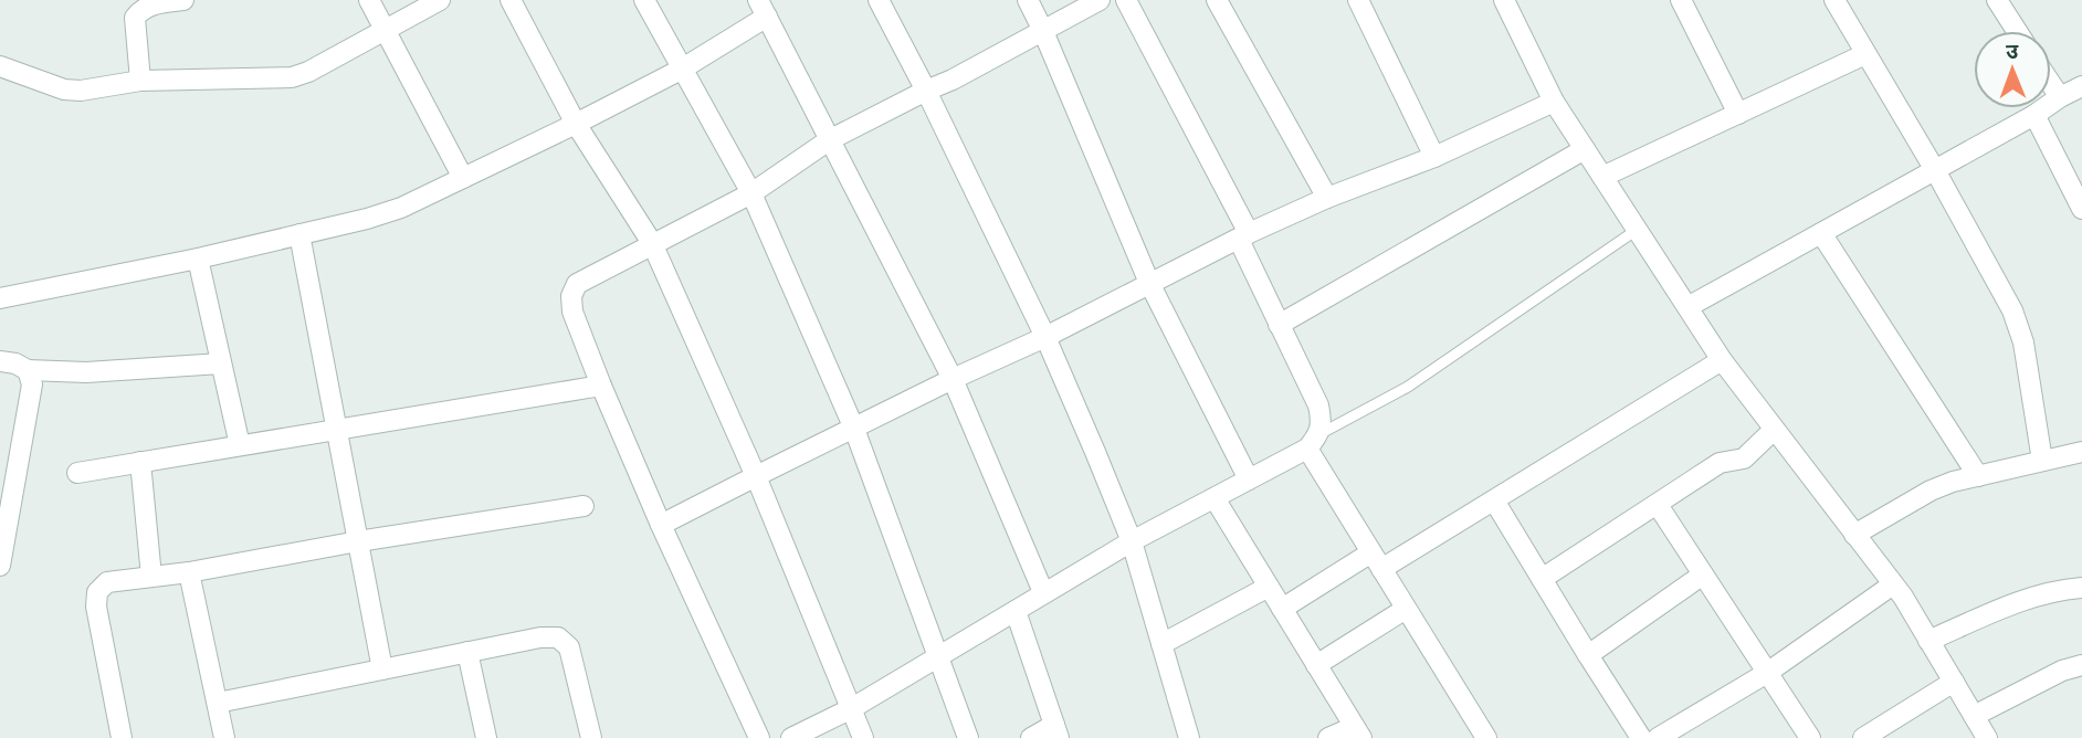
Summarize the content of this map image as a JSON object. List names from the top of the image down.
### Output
{
  "north": "top"
}
